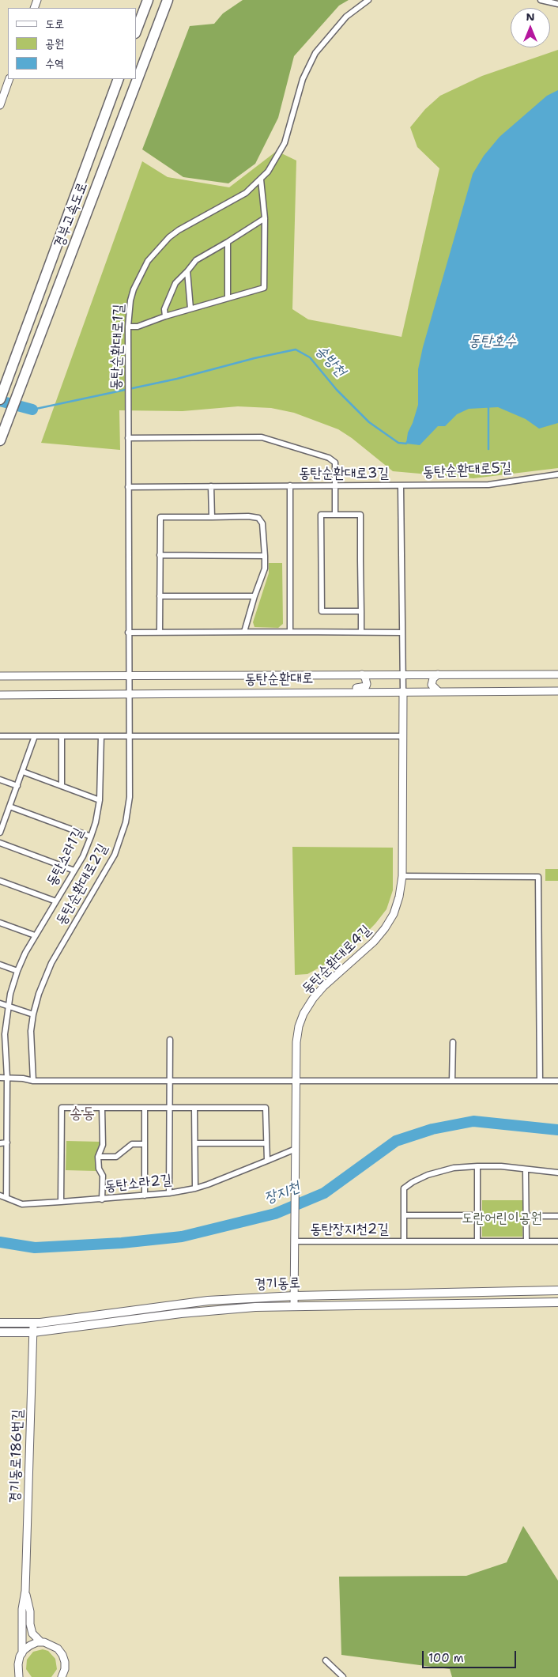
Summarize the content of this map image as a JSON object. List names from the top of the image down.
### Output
{
  "streets": {
    "highway": ["경부고속도로"],
    "main road": [
      "동탄순환대로",
      "동탄순환대로4길",
      "경기동로",
      "경기동로186번길"
    ],
    "street": [
      "동탄순환대로1길",
      "동탄순환대로5길",
      "동탄순환대로3길",
      "동탄소라1길",
      "동탄순환대로2길",
      "동탄소라2길",
      "동탄장지천2길"
    ]
  },
  "crossings": [
    ["동탄순환대로1길", "동탄순환대로3길"],
    ["동탄순환대로1길", "동탄순환대로"],
    ["동탄순환대로1길", "동탄순환대로2길"],
    ["동탄순환대로5길", "동탄순환대로3길"],
    ["동탄순환대로3길", "동탄순환대로"],
    ["동탄순환대로3길", "동탄순환대로4길"],
    ["동탄순환대로", "동탄순환대로2길"],
    ["동탄순환대로", "동탄순환대로4길"],
    ["동탄소라1길", "동탄소라2길"],
    ["동탄순환대로4길", "동탄소라2길"],
    ["동탄순환대로4길", "동탄장지천2길"],
    ["동탄순환대로4길", "경기동로"],
    ["경기동로", "경기동로186번길"]
  ],
  "districts": ["송동"],
  "water": ["동탄호수", "송방천", "장지천"],
  "parks": ["도란어린이공원"],
  "legend": ["도로", "공원", "수역"],
  "scale_bar": "100 m",
  "north": "top"
}
